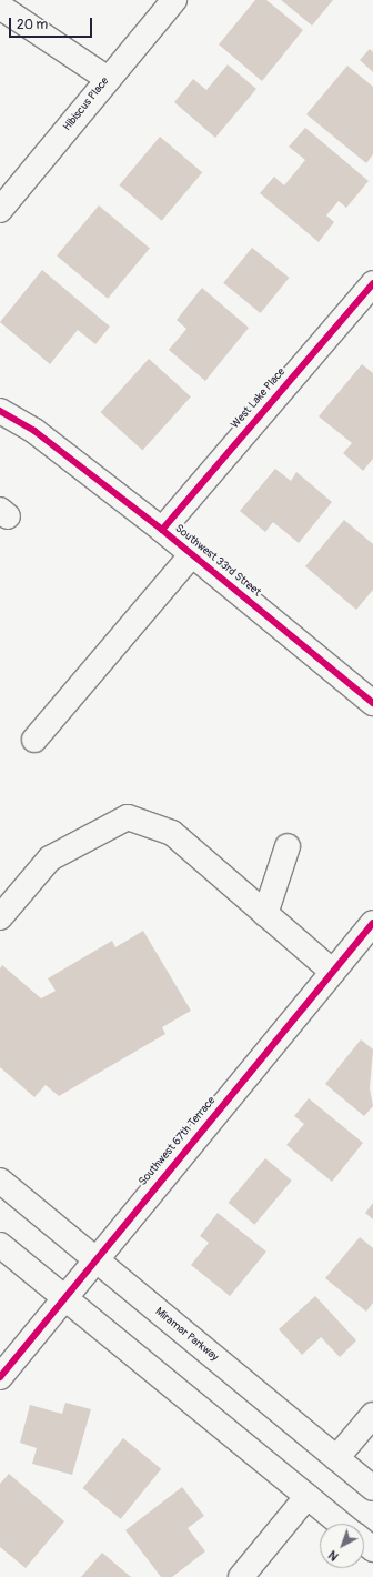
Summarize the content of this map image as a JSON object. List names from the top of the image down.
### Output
{
  "streets": {
    "street": [
      "Hibiscus Place",
      "West Lake Place",
      "Southwest 33rd Street",
      "Southwest 67th Terrace",
      "Miramar Parkway"
    ]
  },
  "crossings": [
    ["West Lake Place", "Southwest 33rd Street"],
    ["Southwest 67th Terrace", "Miramar Parkway"]
  ],
  "scale_bar": "20 m",
  "north": "bottom left"
}
